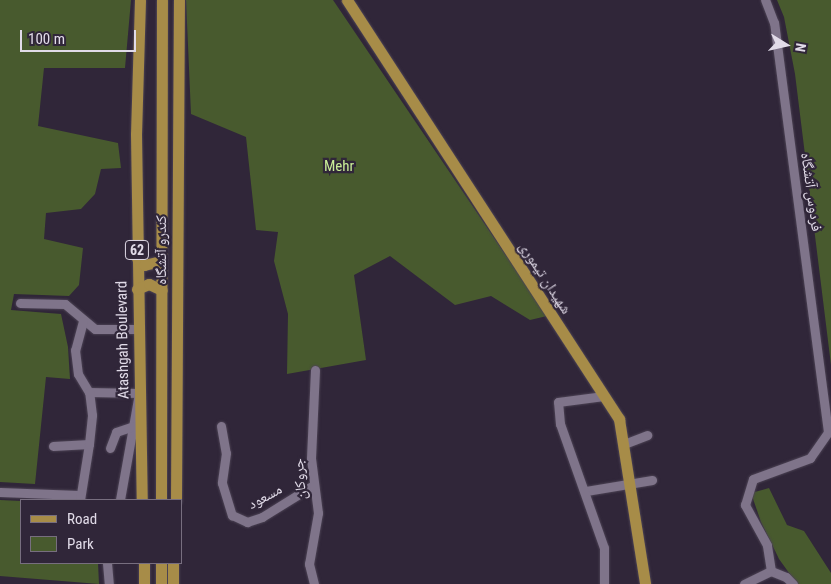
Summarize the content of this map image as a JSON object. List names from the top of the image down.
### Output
{
  "streets": {
    "main road": [
      "62",
      "کندرو آتشگاه",
      "شهیدان تیموری",
      "Atashgah Boulevard"
    ],
    "street": ["فردوس آتشگاه", "جروکان", "مسعود"]
  },
  "crossings": [
    ["جروکان", "مسعود"]
  ],
  "parks": ["Mehr"],
  "legend": ["Road", "Park"],
  "scale_bar": "100 m",
  "north": "right"
}
